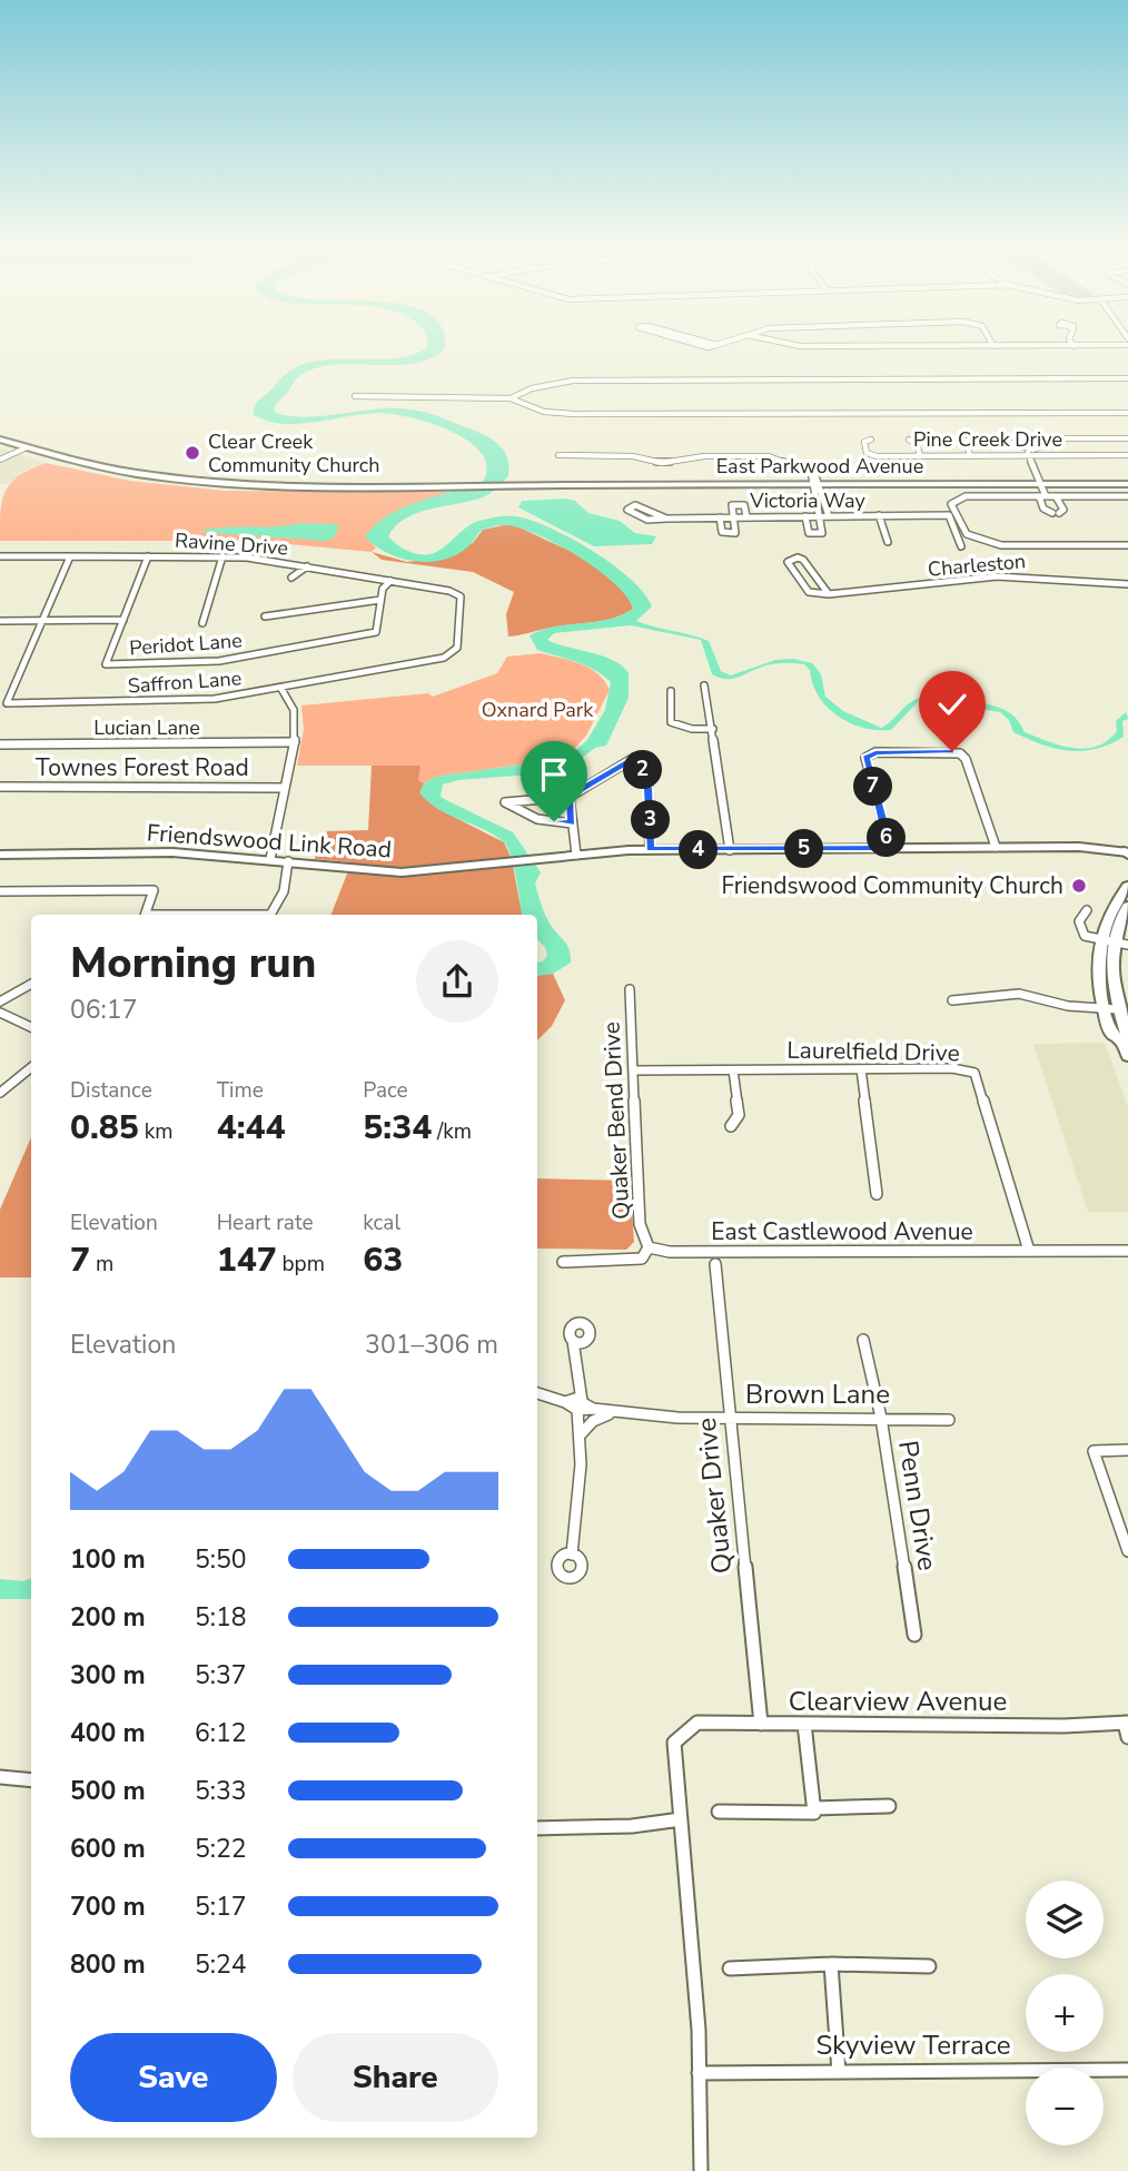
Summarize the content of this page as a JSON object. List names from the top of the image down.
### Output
{
  "streets": {
    "main road": ["East Parkwood Avenue", "Friendswood Link Road"],
    "street": [
      "Pine Creek Drive",
      "Victoria Way",
      "Ravine Drive",
      "Charleston",
      "Peridot Lane",
      "Saffron Lane",
      "Lucian Lane",
      "Townes Forest Road",
      "Laurelfield Drive",
      "Quaker Bend Drive",
      "East Castlewood Avenue",
      "Brown Lane",
      "Quaker Drive",
      "Penn Drive",
      "Clearview Avenue",
      "Skyview Terrace"
    ]
  },
  "crossings": [
    ["Ravine Drive", "Saffron Lane"],
    ["Laurelfield Drive", "Quaker Bend Drive"],
    ["Laurelfield Drive", "East Castlewood Avenue"],
    ["Quaker Bend Drive", "East Castlewood Avenue"],
    ["Brown Lane", "Quaker Drive"],
    ["Brown Lane", "Penn Drive"],
    ["Quaker Drive", "Clearview Avenue"]
  ],
  "parks": ["Oxnard Park"],
  "places": ["Clear Creek Community Church", "Friendswood Community Church"],
  "page": {
    "pins": [
      "2",
      "7",
      "3",
      "6",
      "5",
      "4"
    ],
    "heading": ["Morning run", "06:17"],
    "stats": [
      ["Distance", "0.85 km"],
      ["Time", "4:44"],
      ["Pace", "5:34 /km"],
      ["Elevation", "7 m"],
      ["Heart rate", "147 bpm"],
      ["kcal", "63"]
    ],
    "chart": ["Elevation", "301–306 m"],
    "list": [
      {
        "name": "100 m",
        "note": "5:50"
      },
      {
        "name": "200 m",
        "note": "5:18"
      },
      {
        "name": "300 m",
        "note": "5:37"
      },
      {
        "name": "400 m",
        "note": "6:12"
      },
      {
        "name": "500 m",
        "note": "5:33"
      },
      {
        "name": "600 m",
        "note": "5:22"
      },
      {
        "name": "700 m",
        "note": "5:17"
      },
      {
        "name": "800 m",
        "note": "5:24"
      }
    ],
    "map_buttons": ["+", "−"],
    "buttons": ["Save", "Share"]
  }
}
